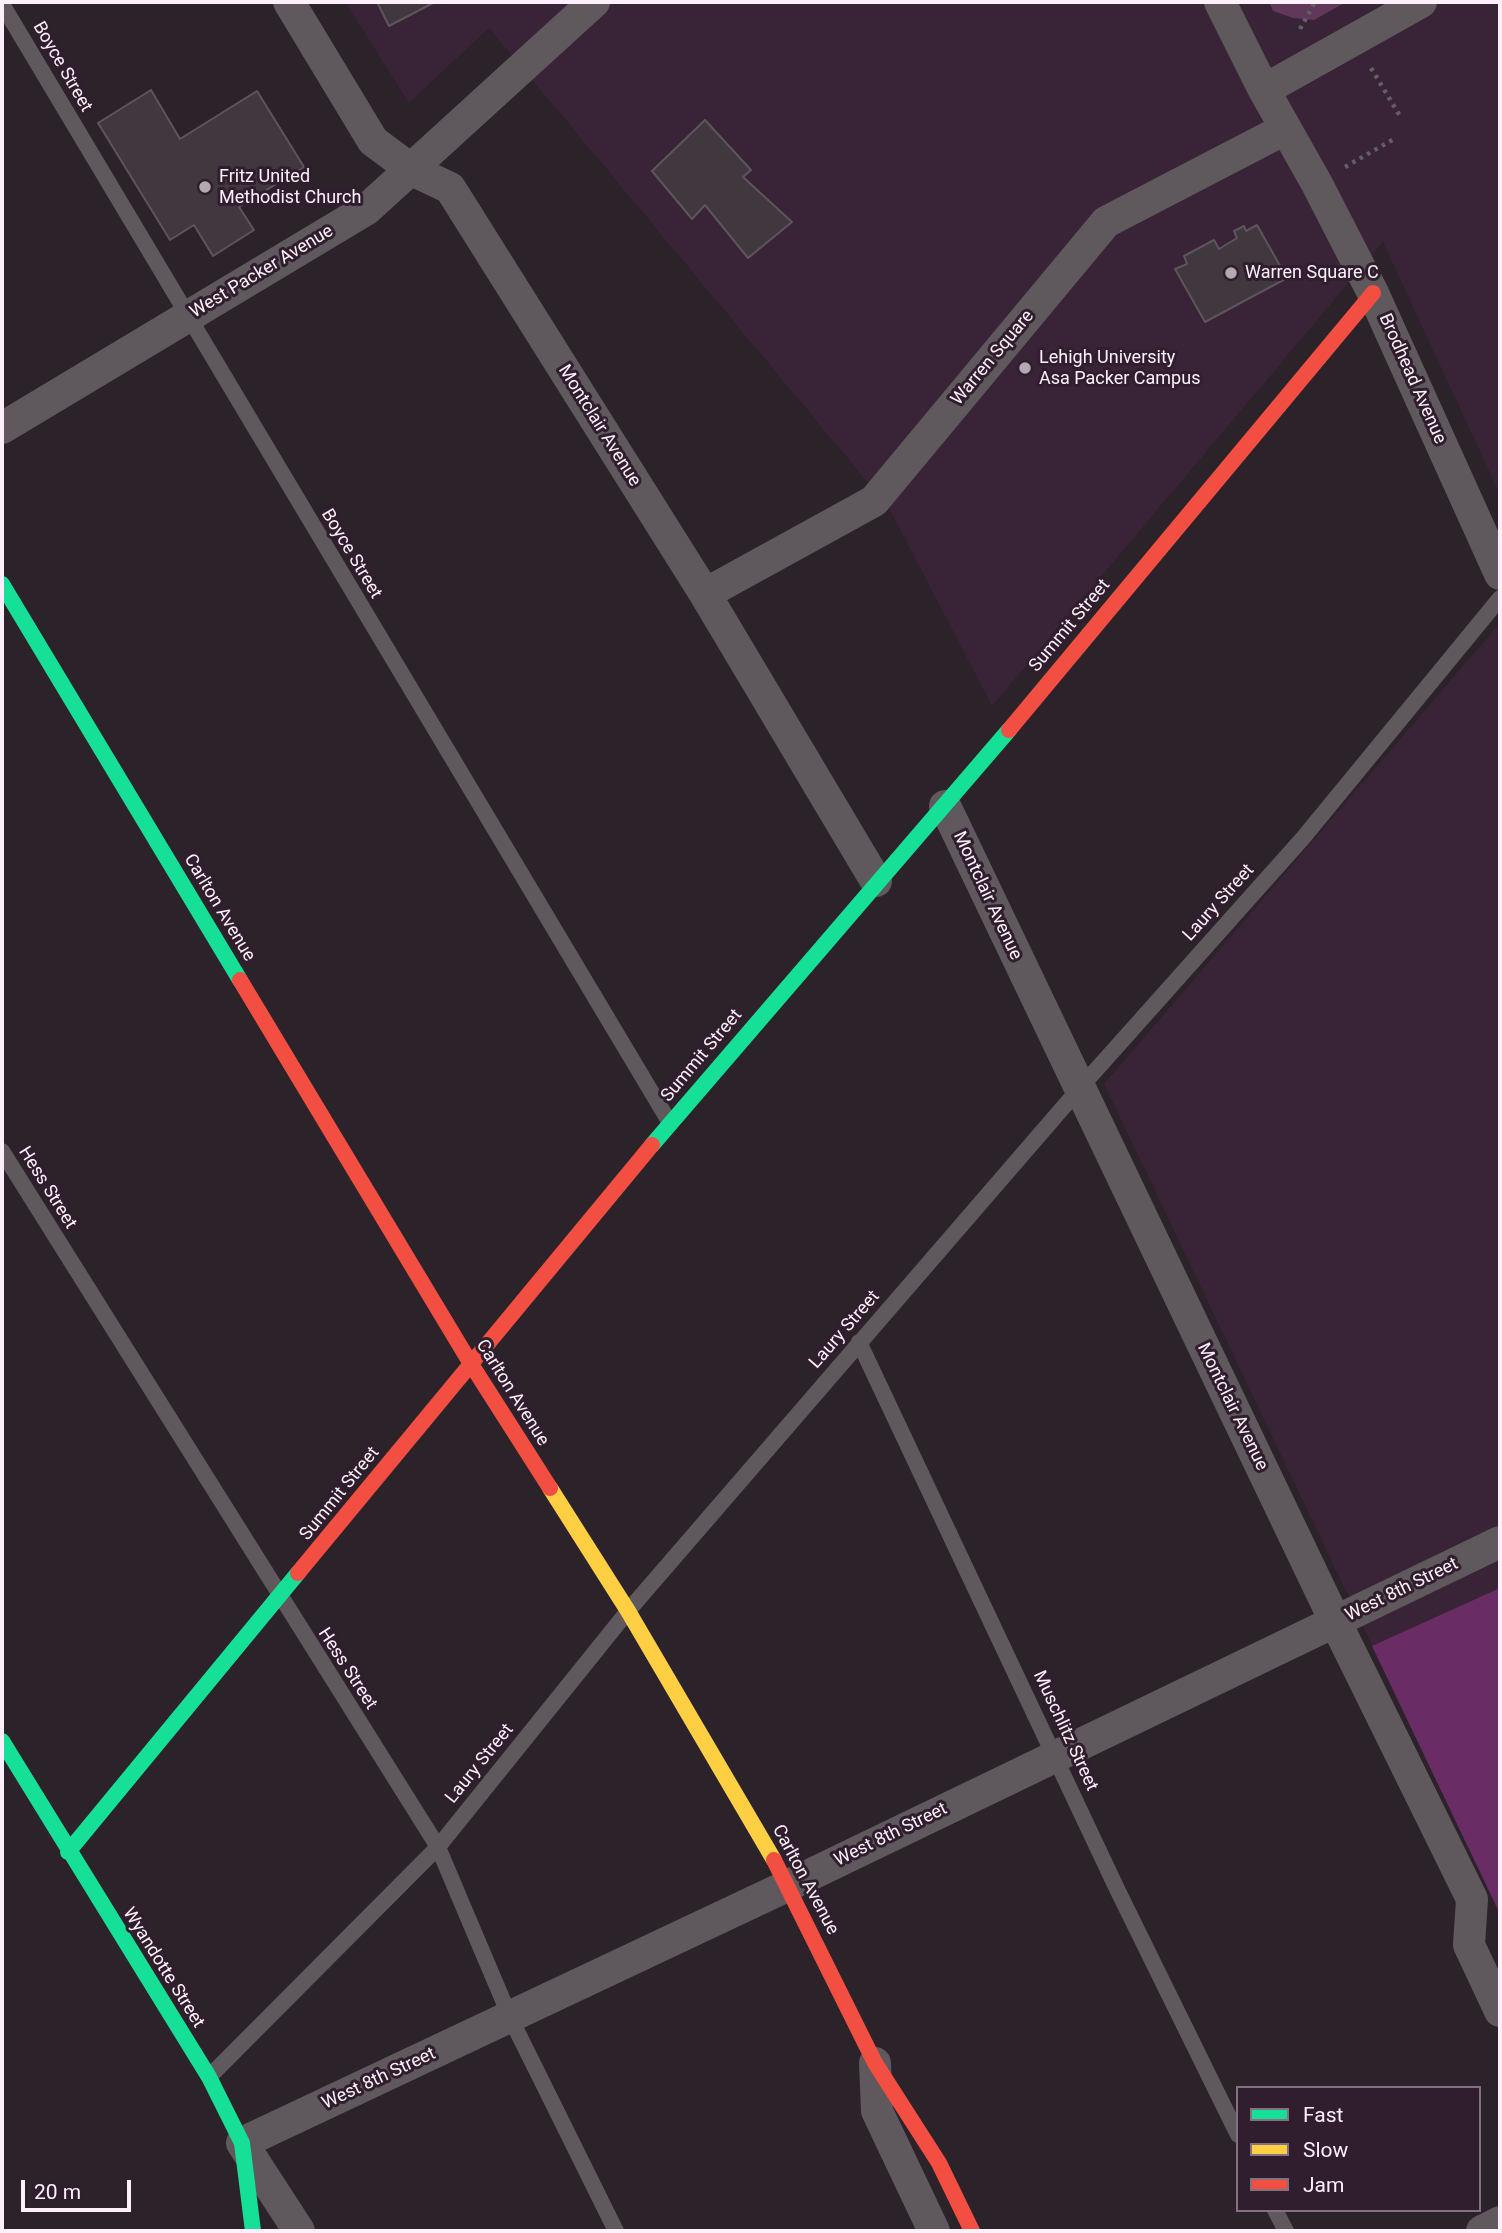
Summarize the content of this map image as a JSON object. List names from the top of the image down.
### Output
{
  "streets": {
    "street": [
      "West Packer Avenue",
      "Warren Square",
      "Brodhead Avenue",
      "Montclair Avenue",
      "Summit Street",
      "Carlton Avenue",
      "West 8th Street",
      "Wyandotte Street"
    ],
    "lane": [
      "Boyce Street",
      "Laury Street",
      "Hess Street",
      "Muschlitz Street"
    ]
  },
  "crossings": [
    ["Boyce Street", "West Packer Avenue"],
    ["Boyce Street", "Summit Street"],
    ["West Packer Avenue", "Montclair Avenue"],
    ["Warren Square", "Brodhead Avenue"],
    ["Warren Square", "Montclair Avenue"],
    ["Brodhead Avenue", "Summit Street"],
    ["Montclair Avenue", "Summit Street"],
    ["Montclair Avenue", "Laury Street"],
    ["Montclair Avenue", "West 8th Street"],
    ["Summit Street", "Carlton Avenue"],
    ["Summit Street", "Hess Street"],
    ["Summit Street", "Wyandotte Street"],
    ["Laury Street", "Carlton Avenue"],
    ["Laury Street", "Hess Street"],
    ["Laury Street", "Muschlitz Street"],
    ["Laury Street", "Wyandotte Street"],
    ["Carlton Avenue", "West 8th Street"],
    ["Hess Street", "West 8th Street"],
    ["West 8th Street", "Muschlitz Street"],
    ["West 8th Street", "Wyandotte Street"]
  ],
  "places": ["Fritz United Methodist Church", "Warren Square C", "Lehigh University Asa Packer Campus"],
  "legend": ["Fast", "Slow", "Jam"],
  "scale_bar": "20 m"
}
